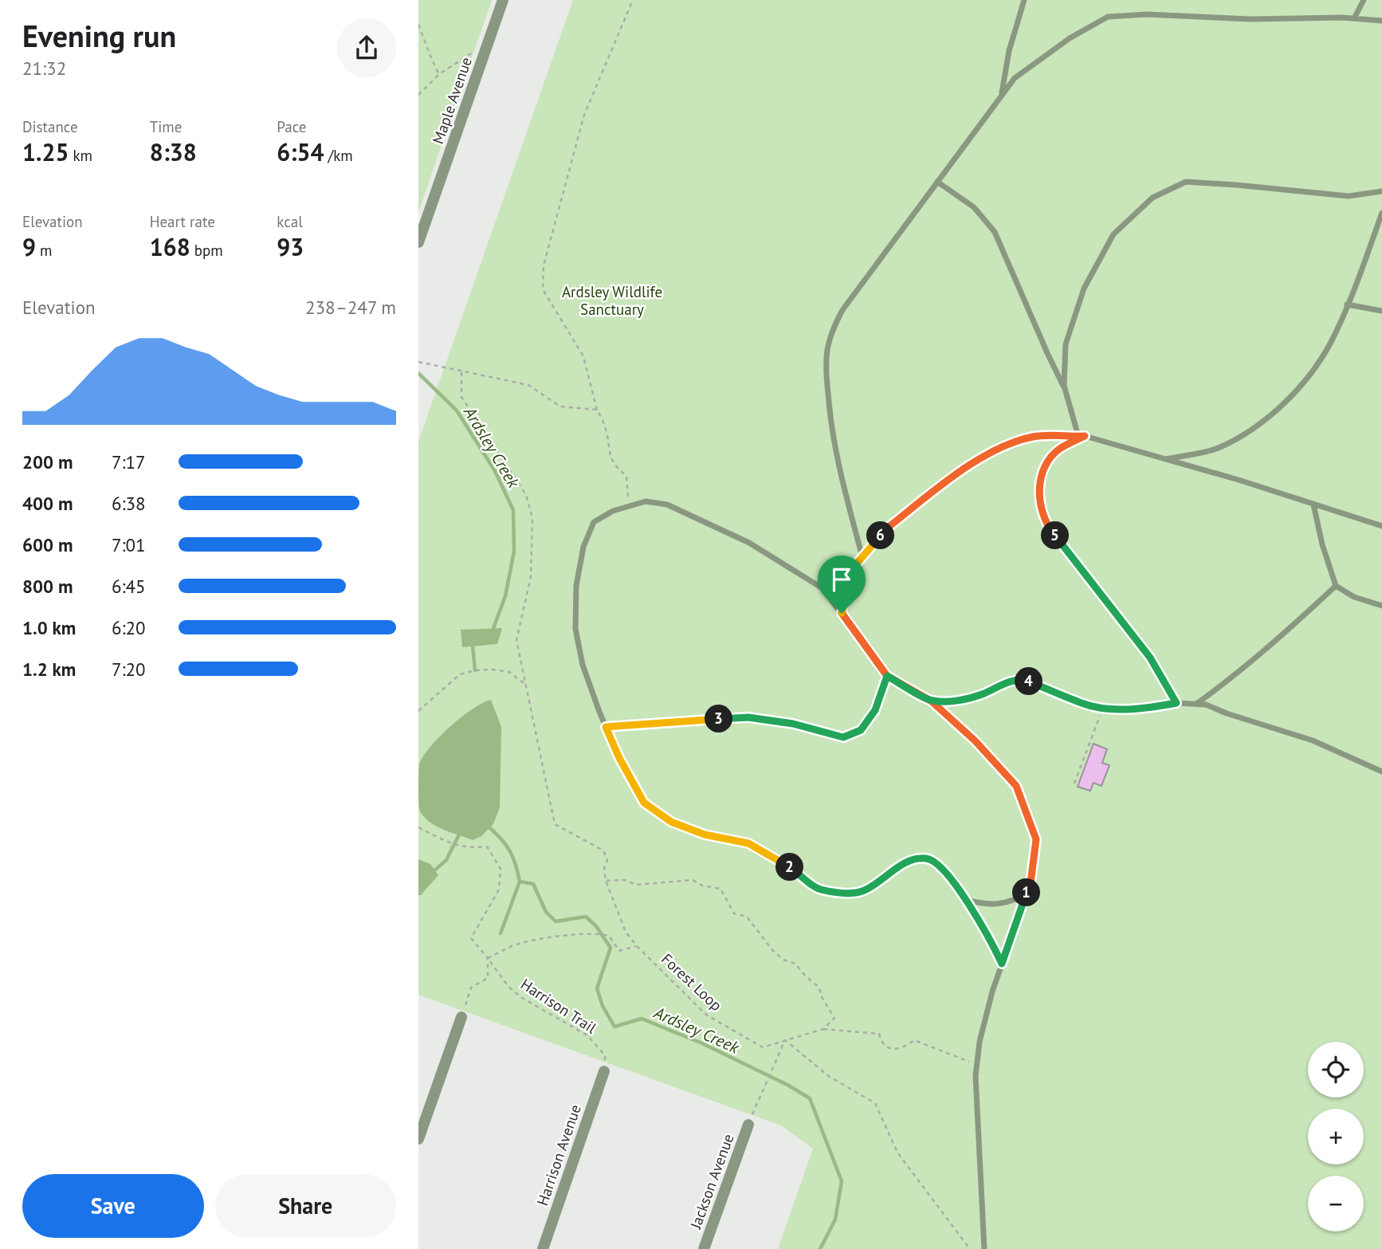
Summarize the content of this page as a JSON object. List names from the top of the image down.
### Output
{
  "streets": {
    "street": ["Maple Avenue", "Harrison Avenue", "Jackson Avenue"],
    "path": ["Forest Loop", "Harrison Trail"]
  },
  "crossings": [
    ["Harrison Trail", "Harrison Avenue"]
  ],
  "water": ["Ardsley Creek"],
  "parks": ["Ardsley Wildlife Sanctuary"],
  "page": {
    "heading": ["Evening run", "21:32"],
    "stats": [
      ["Distance", "1.25 km"],
      ["Time", "8:38"],
      ["Pace", "6:54 /km"],
      ["Elevation", "9 m"],
      ["Heart rate", "168 bpm"],
      ["kcal", "93"]
    ],
    "chart": ["Elevation", "238–247 m"],
    "list": [
      {
        "name": "200 m",
        "note": "7:17"
      },
      {
        "name": "400 m",
        "note": "6:38"
      },
      {
        "name": "600 m",
        "note": "7:01"
      },
      {
        "name": "800 m",
        "note": "6:45"
      },
      {
        "name": "1.0 km",
        "note": "6:20"
      },
      {
        "name": "1.2 km",
        "note": "7:20"
      }
    ],
    "pins": [
      "5",
      "6",
      "4",
      "3",
      "2",
      "1"
    ],
    "map_buttons": ["+", "−"],
    "buttons": ["Save", "Share"]
  }
}
